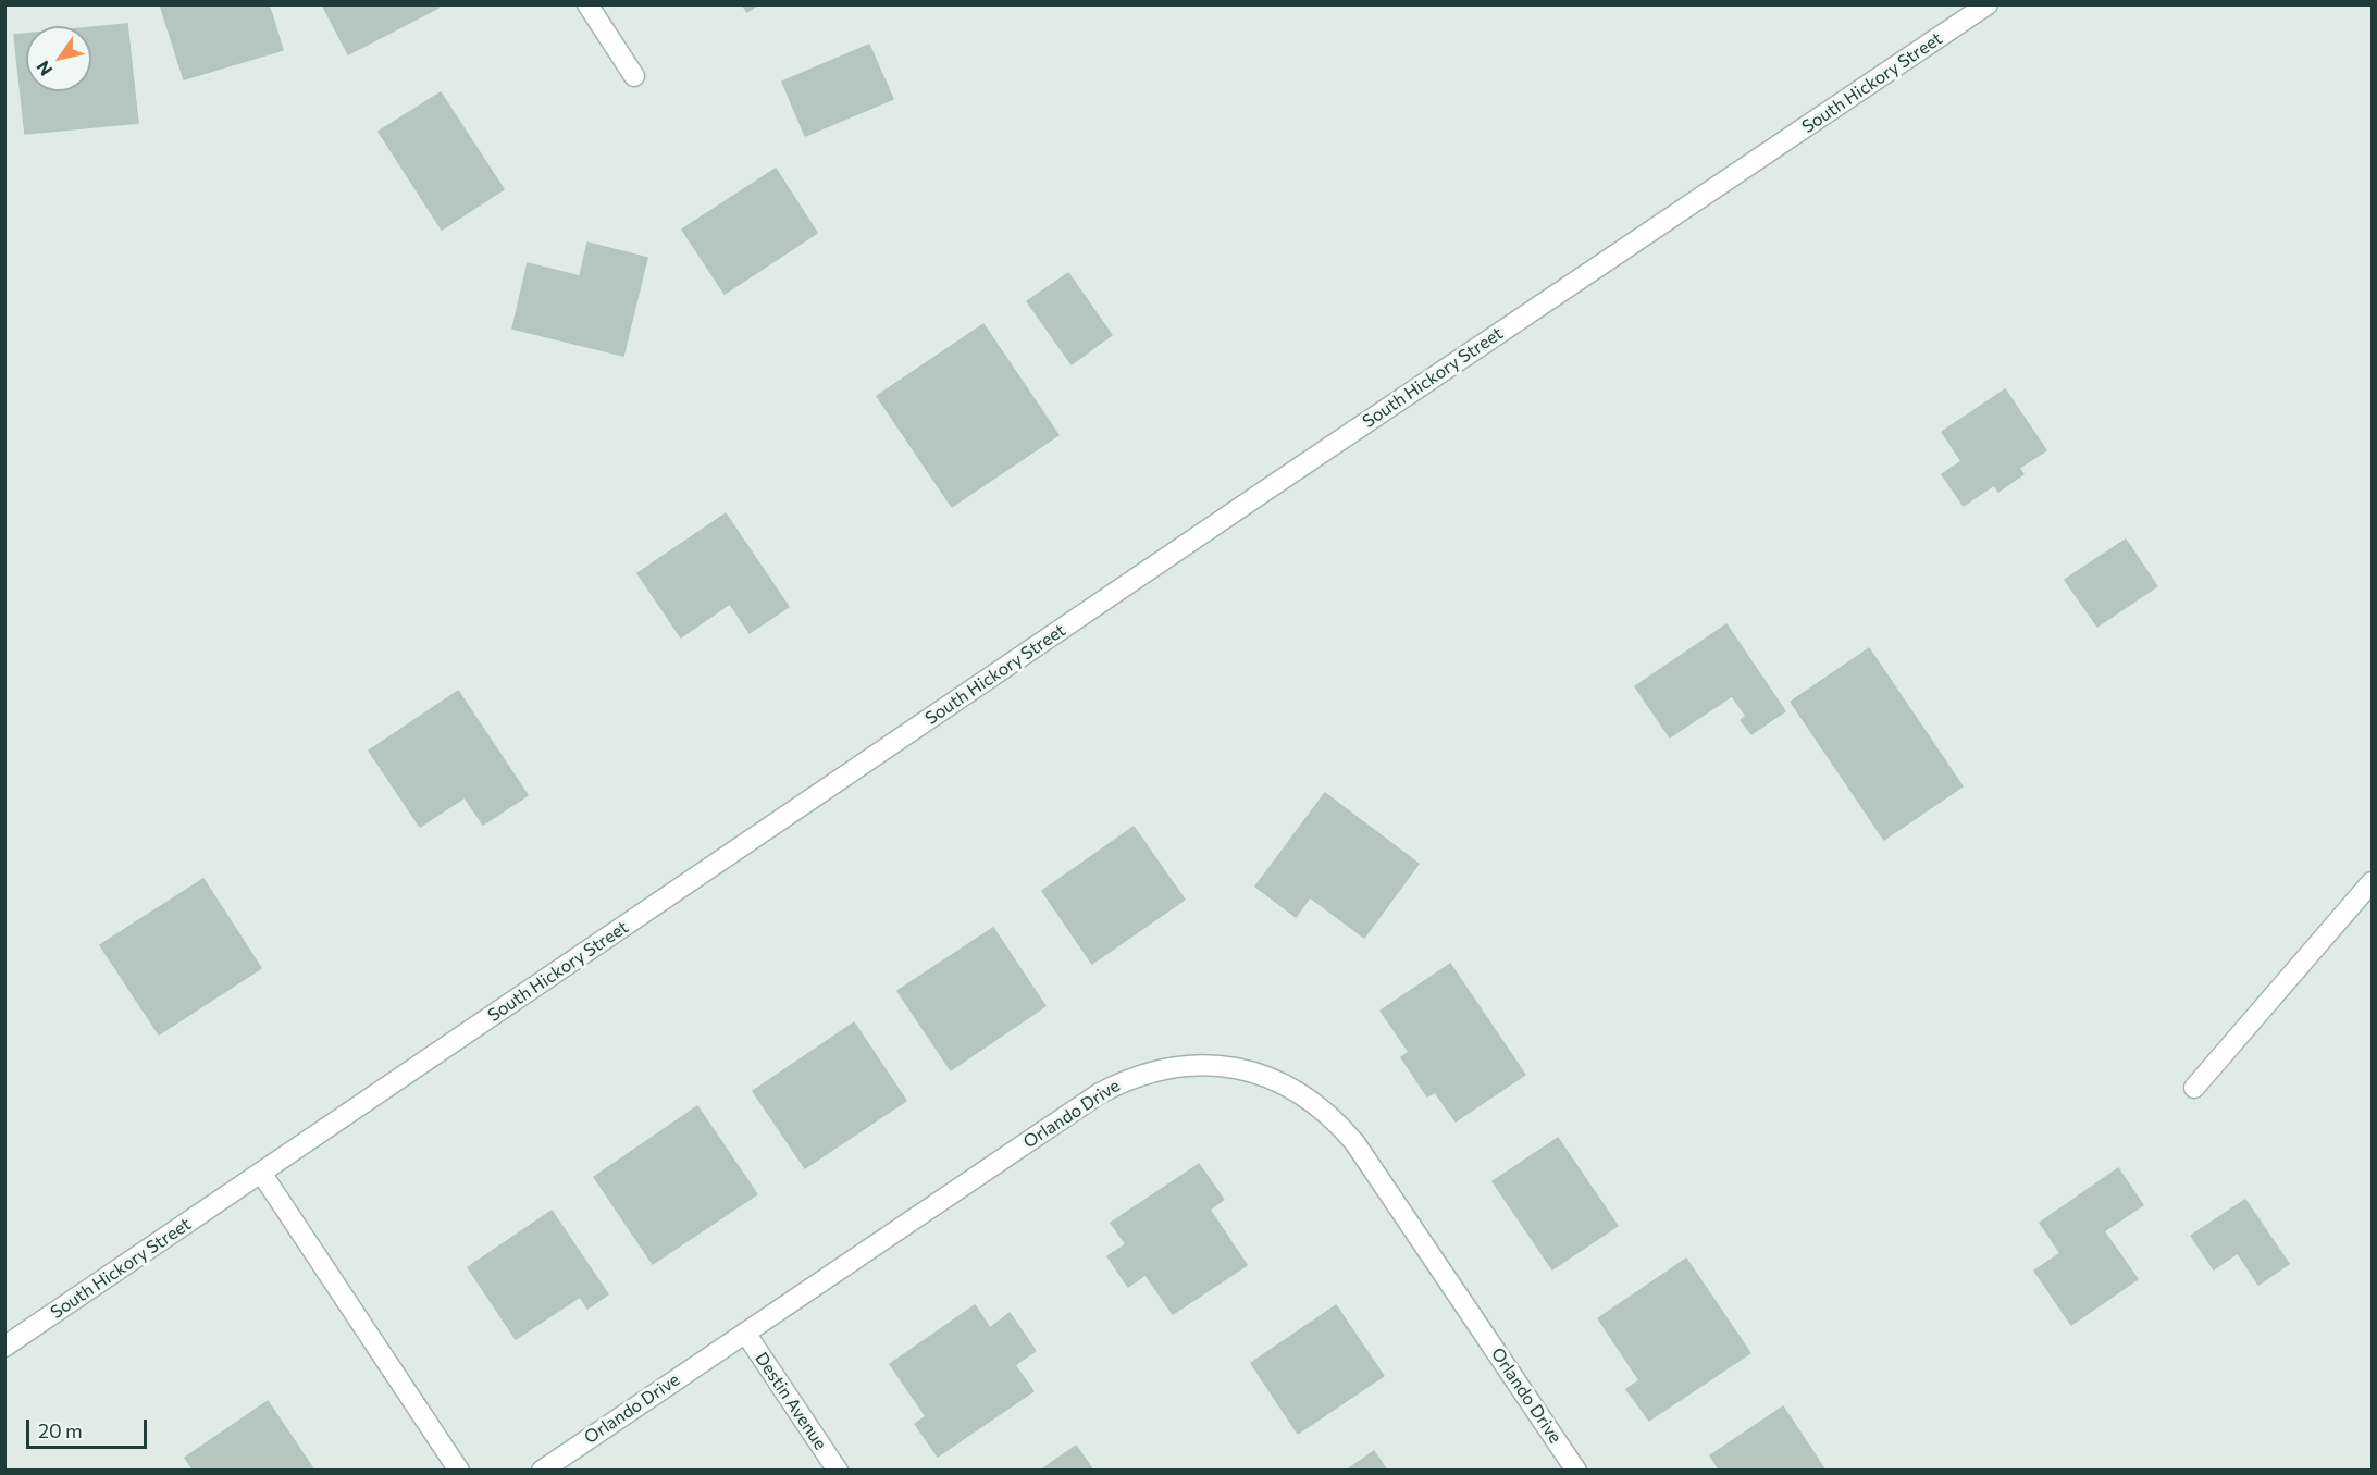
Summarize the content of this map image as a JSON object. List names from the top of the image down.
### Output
{
  "streets": {
    "street": ["South Hickory Street", "Orlando Drive", "Destin Avenue"]
  },
  "crossings": [
    ["Orlando Drive", "Destin Avenue"]
  ],
  "scale_bar": "20 m",
  "north": "bottom left"
}
